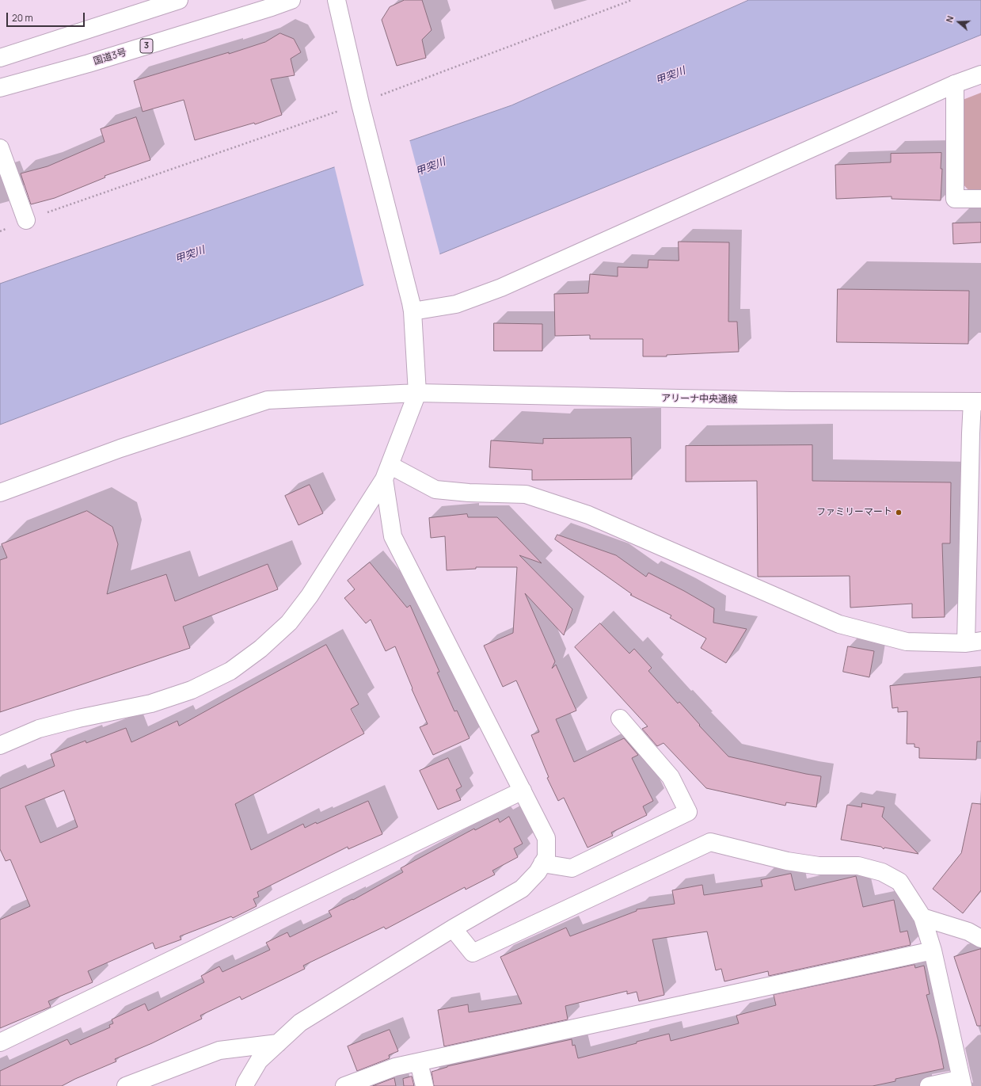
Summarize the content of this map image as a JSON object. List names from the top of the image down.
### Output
{
  "streets": {
    "main road": ["3", "国道3号", "アリーナ中央通線"]
  },
  "water": ["甲突川"],
  "places": ["ファミリーマート"],
  "scale_bar": "20 m",
  "north": "left"
}
